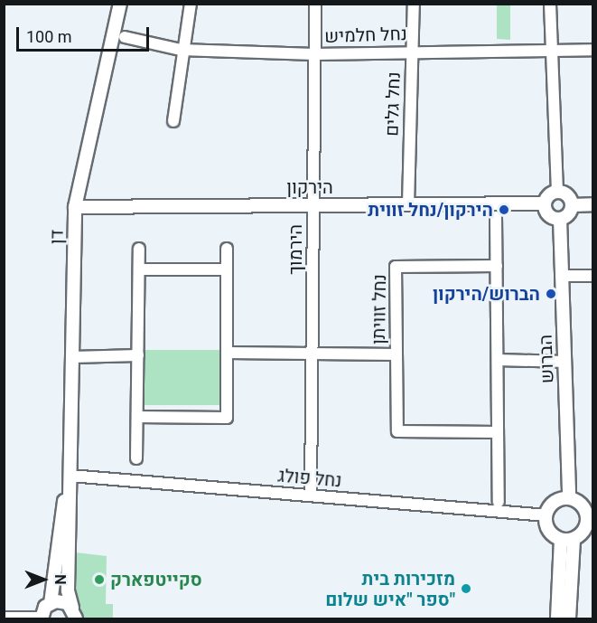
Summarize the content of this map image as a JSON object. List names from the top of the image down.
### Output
{
  "streets": {
    "street": [
      "נחל חלמיש",
      "נחל גלים",
      "הירקון",
      "דן",
      "הירמוך",
      "נחל זוויתן",
      "הברוש",
      "נחל פולג"
    ]
  },
  "crossings": [
    ["נחל חלמיש", "נחל גלים"],
    ["נחל חלמיש", "הירמוך"],
    ["נחל גלים", "הירקון"],
    ["הירקון", "דן"],
    ["הירקון", "הירמוך"],
    ["הירקון", "הברוש"],
    ["דן", "נחל פולג"],
    ["הירמוך", "נחל זוויתן"],
    ["הירמוך", "נחל פולג"],
    ["הברוש", "נחל פולג"]
  ],
  "places": [
    "הירקון/נחל זווית",
    "הברוש/הירקון",
    "סקייטפארק",
    "מזכירות בית ספר \"איש שלום\""
  ],
  "scale_bar": "100 m",
  "north": "right"
}
